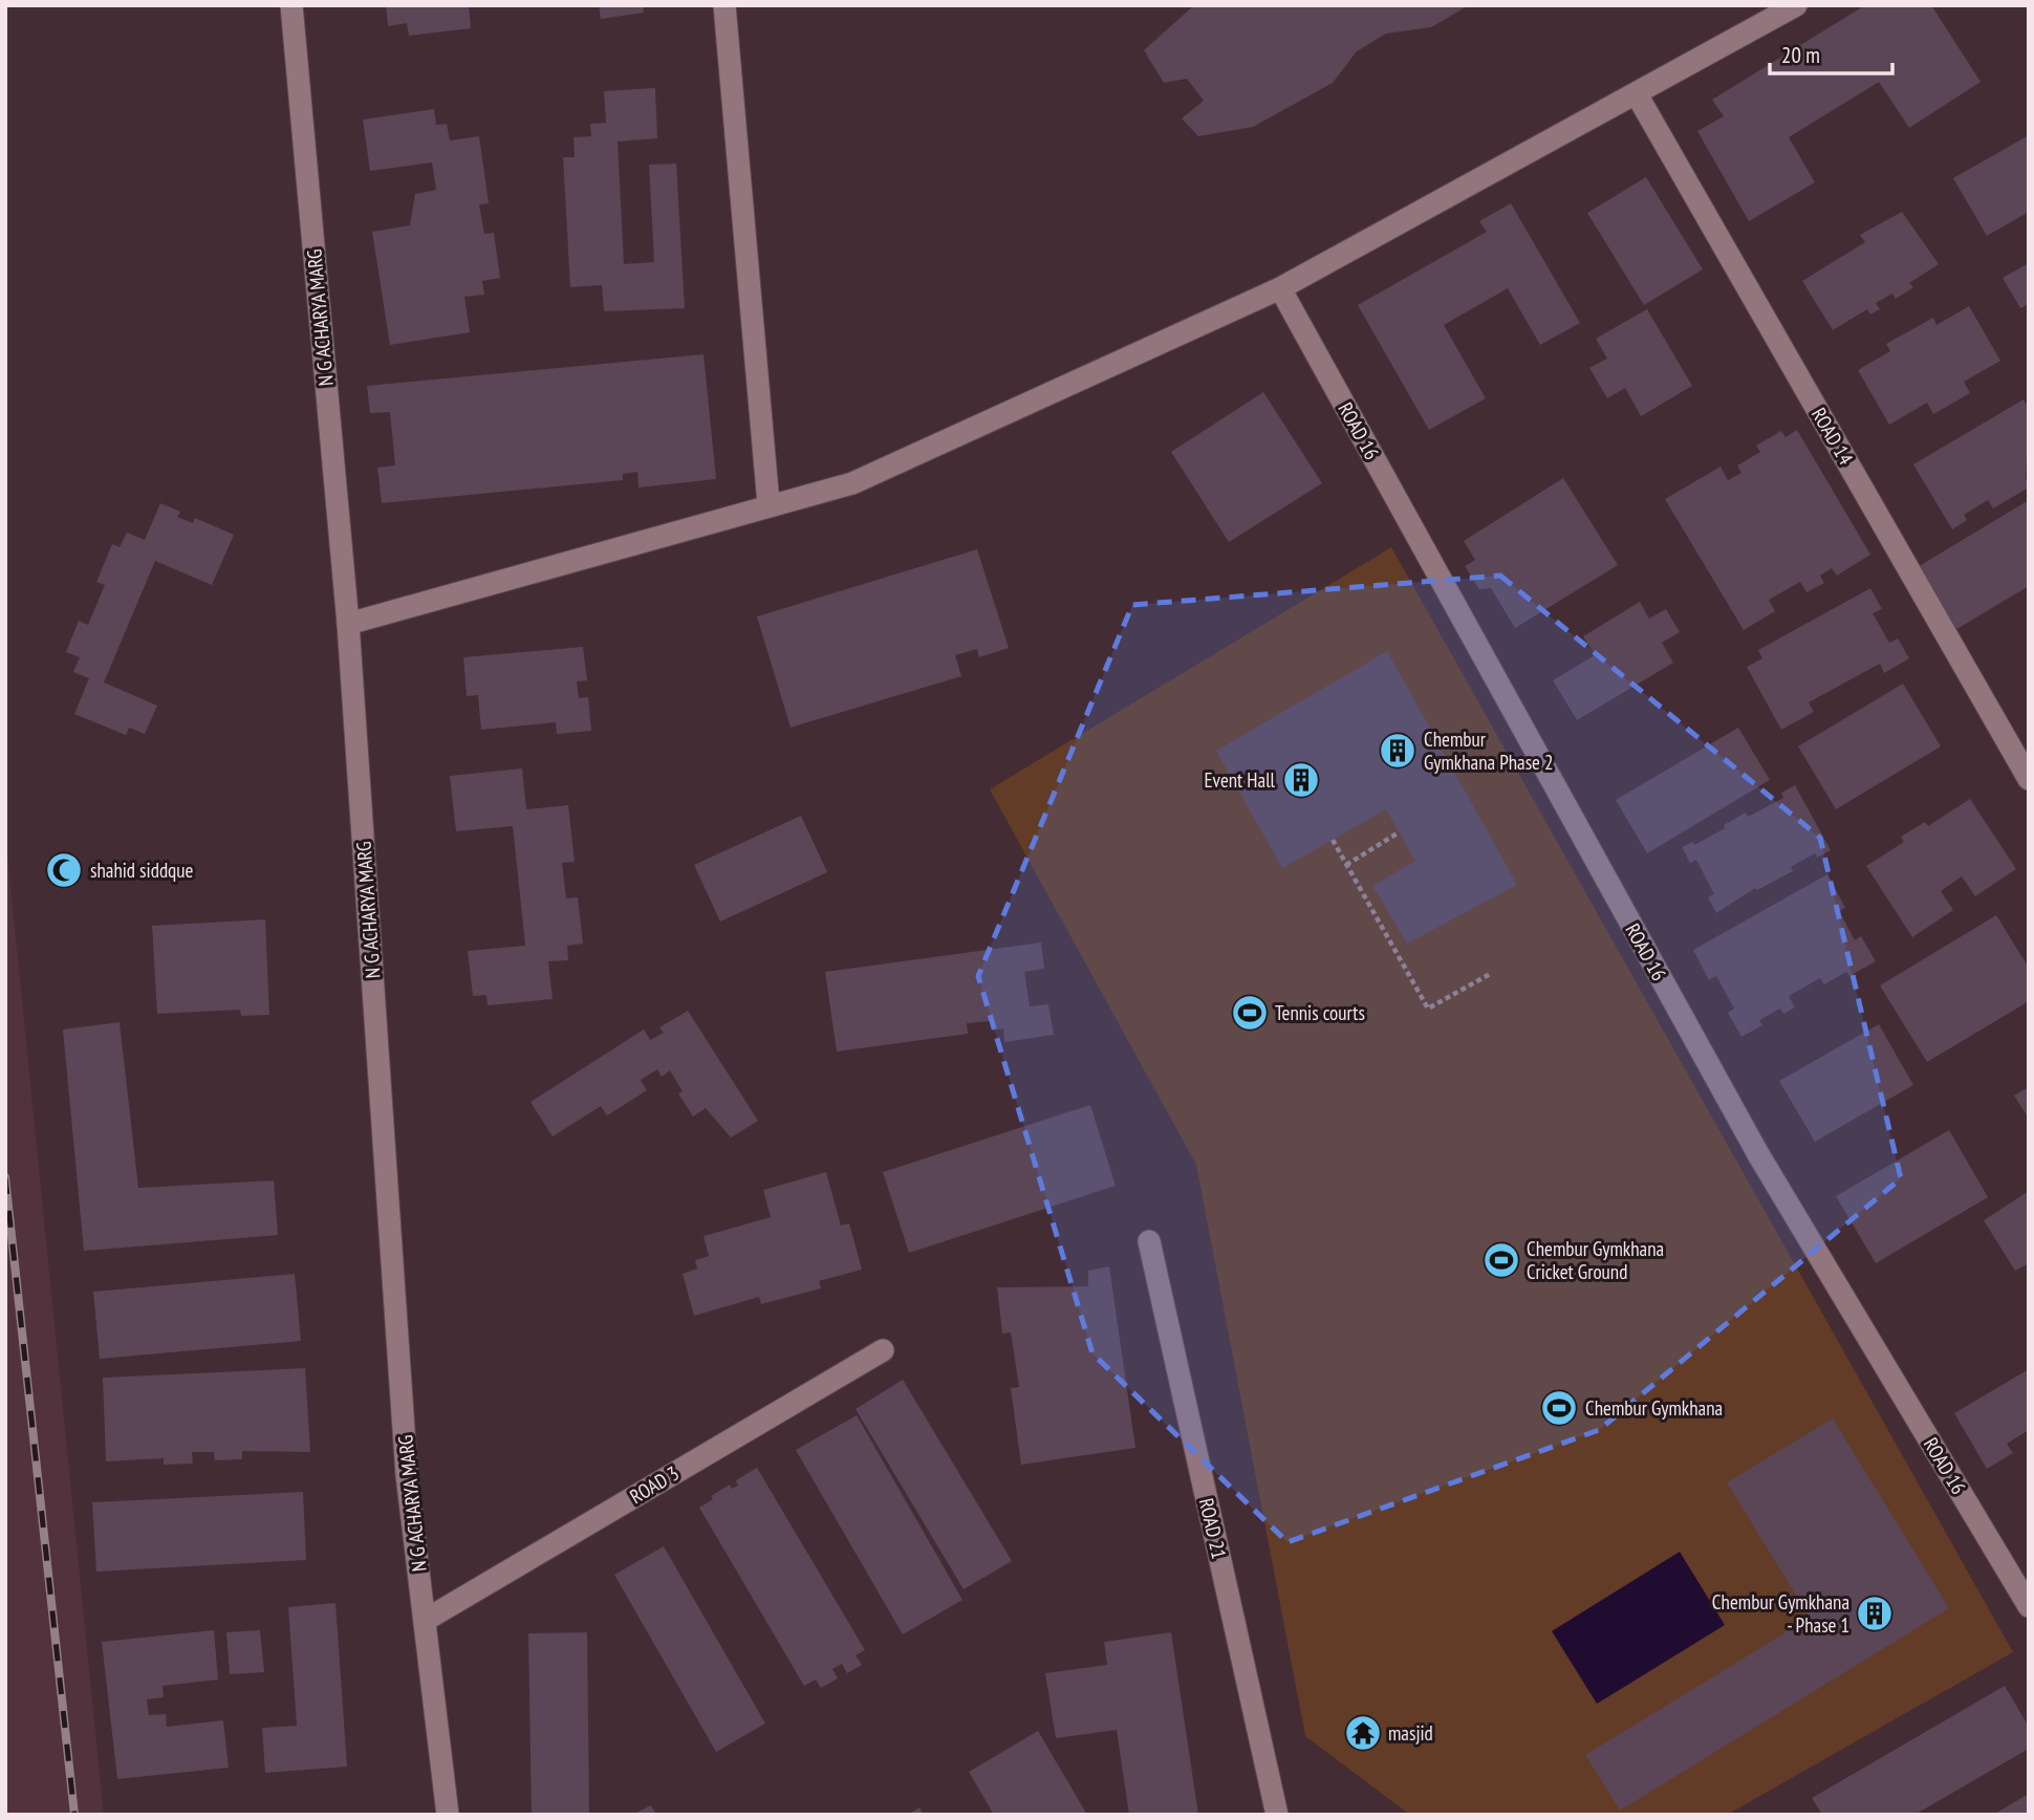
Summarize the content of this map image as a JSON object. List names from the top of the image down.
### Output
{
  "streets": {
    "street": [
      "N G ACHARYA MARG",
      "ROAD 16",
      "ROAD 14",
      "ROAD 3",
      "ROAD 21"
    ]
  },
  "crossings": [
    ["N G ACHARYA MARG", "ROAD 3"]
  ],
  "places": {
    "building": ["Chembur Gymkhana Phase 2", "Event Hall", "Chembur Gymkhana - Phase 1"],
    "mosque": ["shahid siddque"],
    "sports": ["Tennis courts", "Chembur Gymkhana Cricket Ground", "Chembur Gymkhana"],
    "temple": ["masjid"]
  },
  "scale_bar": "20 m"
}
